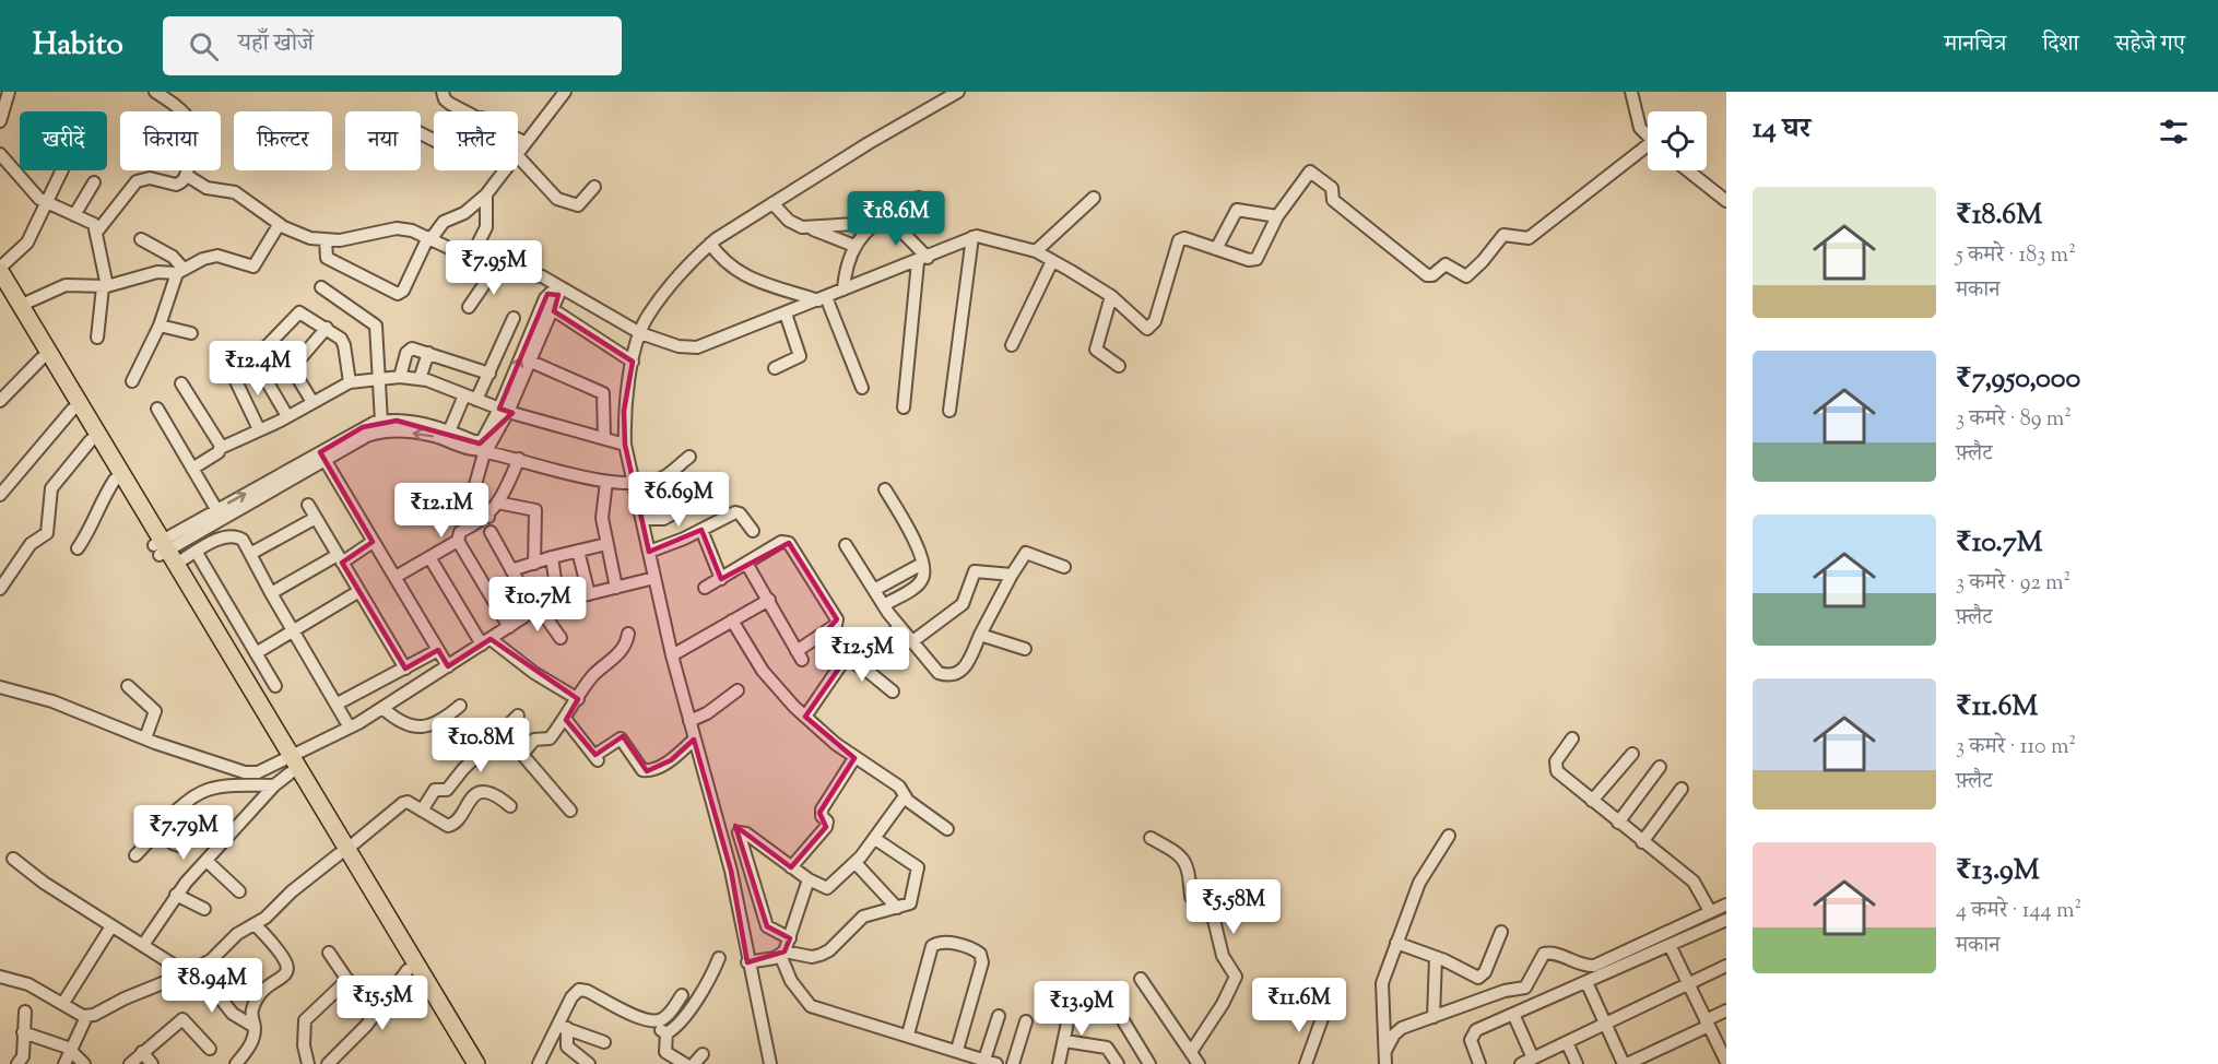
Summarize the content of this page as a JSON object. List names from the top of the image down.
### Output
{
  "page": {
    "header": "Habito",
    "search": "यहाँ खोजें",
    "nav": ["मानचित्र", "दिशा", "सहेजे गए"],
    "heading": "14 घर",
    "chip": [
      "खरीदें",
      "किराया",
      "फ़िल्टर",
      "नया",
      "फ़्लैट"
    ],
    "list": [
      {
        "name": "₹18.6M",
        "note": "5 कमरे · 183 m² · मकान"
      },
      {
        "name": "₹7,950,000",
        "note": "3 कमरे · 89 m² · फ़्लैट"
      },
      {
        "name": "₹10.7M",
        "note": "3 कमरे · 92 m² · फ़्लैट"
      },
      {
        "name": "₹11.6M",
        "note": "3 कमरे · 110 m² · फ़्लैट"
      },
      {
        "name": "₹13.9M",
        "note": "4 कमरे · 144 m² · मकान"
      }
    ],
    "price": [
      "₹18.6M",
      "₹7.95M",
      "₹12.4M",
      "₹6.69M",
      "₹12.1M",
      "₹10.7M",
      "₹12.5M",
      "₹10.8M",
      "₹7.79M",
      "₹5.58M",
      "₹8.94M",
      "₹15.5M",
      "₹11.6M",
      "₹13.9M"
    ]
  }
}
